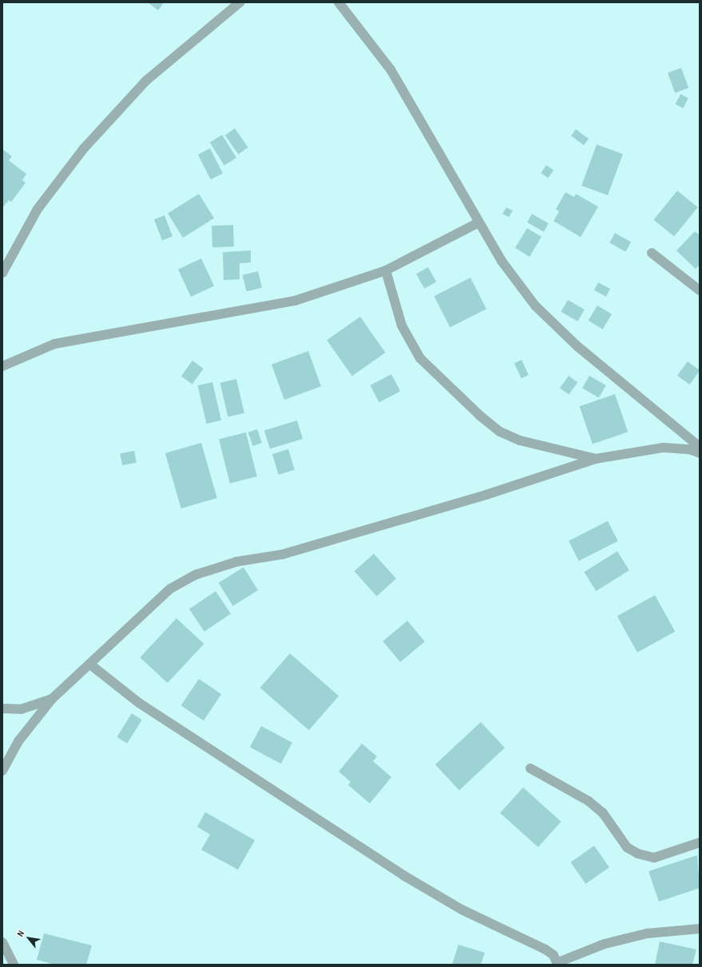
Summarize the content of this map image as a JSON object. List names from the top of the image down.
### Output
{
  "north": "top left"
}
